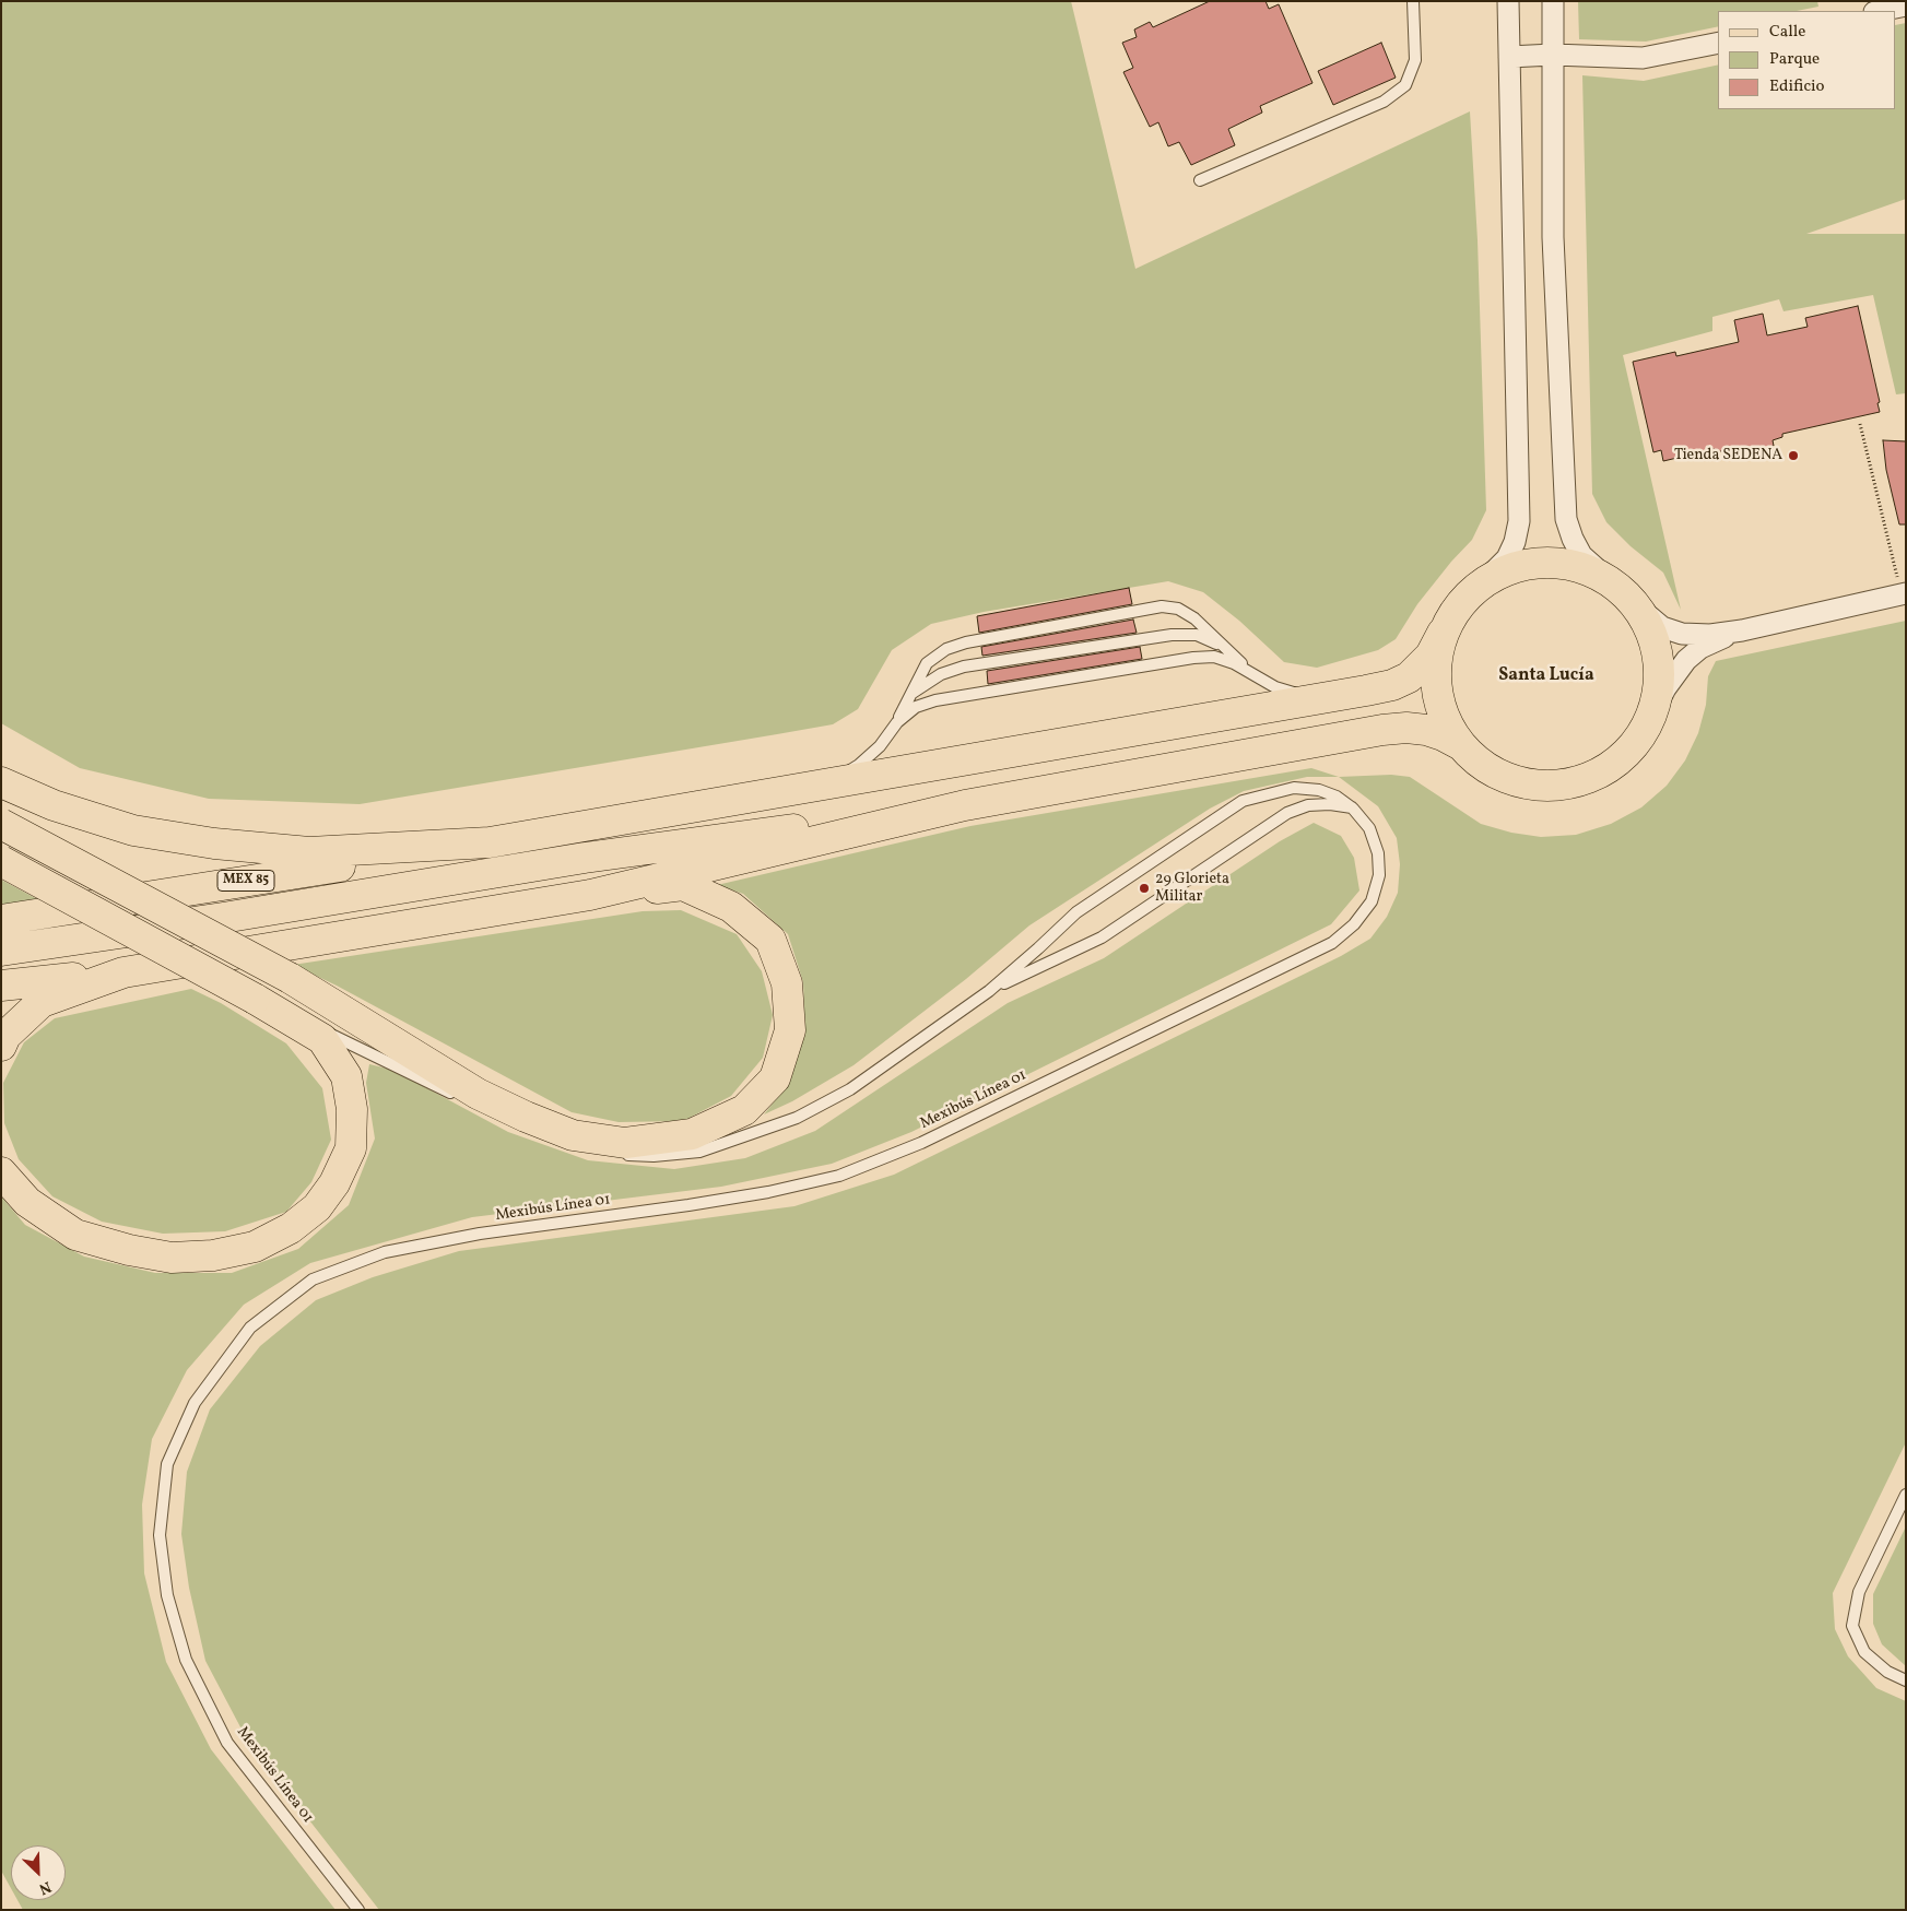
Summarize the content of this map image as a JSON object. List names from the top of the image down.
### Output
{
  "streets": {
    "main road": ["MEX 85"],
    "lane": ["Mexibús Línea 01"]
  },
  "districts": ["Santa Lucía"],
  "places": ["Tienda SEDENA", "29 Glorieta Militar"],
  "legend": ["Calle", "Parque", "Edificio"],
  "north": "bottom right"
}
